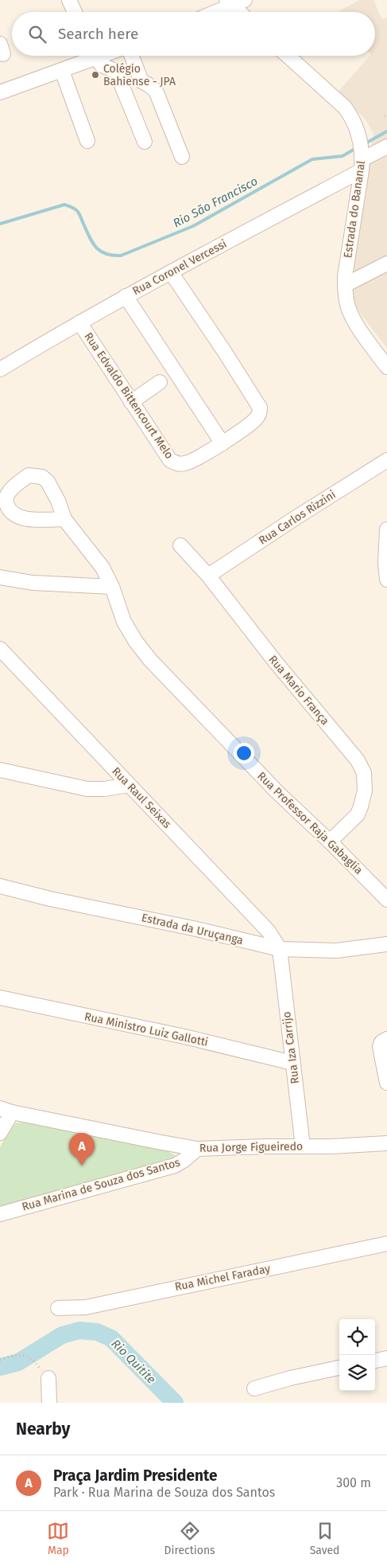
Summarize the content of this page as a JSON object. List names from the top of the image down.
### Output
{
  "streets": {
    "street": [
      "Estrada do Bananal",
      "Rua Coronel Vercessi",
      "Rua Edvaldo Bittencourt Melo",
      "Rua Carlos Rizzini",
      "Rua Mario França",
      "Rua Raul Seixas",
      "Rua Professor Raja Gabaglia",
      "Estrada da Uruçanga",
      "Rua Ministro Luiz Gallotti",
      "Rua Iza Carrijo",
      "Rua Jorge Figueiredo",
      "Rua Marina de Souza dos Santos",
      "Rua Michel Faraday"
    ]
  },
  "crossings": [
    ["Estrada do Bananal", "Rua Coronel Vercessi"],
    ["Rua Coronel Vercessi", "Rua Edvaldo Bittencourt Melo"],
    ["Rua Carlos Rizzini", "Rua Mario França"],
    ["Rua Mario França", "Rua Professor Raja Gabaglia"],
    ["Rua Raul Seixas", "Estrada da Uruçanga"],
    ["Rua Raul Seixas", "Rua Iza Carrijo"],
    ["Estrada da Uruçanga", "Rua Iza Carrijo"],
    ["Rua Ministro Luiz Gallotti", "Rua Iza Carrijo"],
    ["Rua Iza Carrijo", "Rua Jorge Figueiredo"],
    ["Rua Jorge Figueiredo", "Rua Marina de Souza dos Santos"]
  ],
  "water": ["Rio São Francisco", "Rio Quitite"],
  "places": ["Colégio Bahiense - JPA"],
  "page": {
    "search": "Search here",
    "pins": "A",
    "heading": "Nearby",
    "list": [
      {
        "mark": "A",
        "name": "Praça Jardim Presidente",
        "note": "Park · Rua Marina de Souza dos Santos",
        "value": "300 m"
      }
    ],
    "nav": ["Map", "Directions", "Saved"]
  }
}
